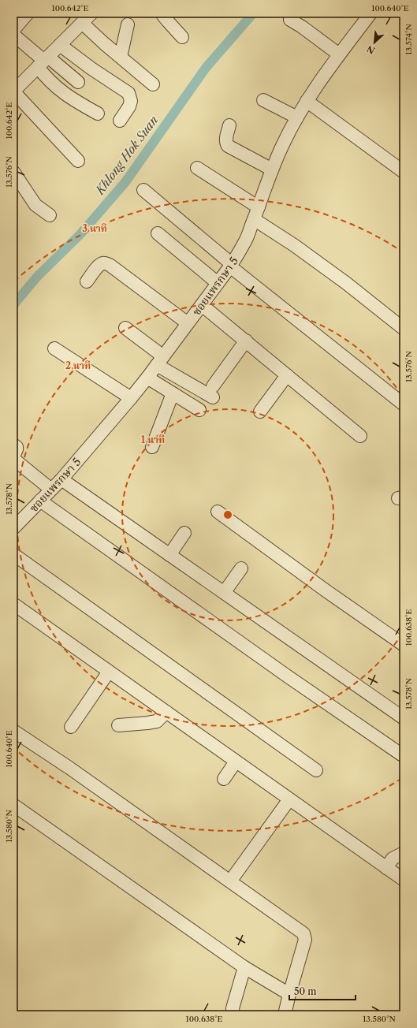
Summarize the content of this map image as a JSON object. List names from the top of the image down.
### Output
{
  "streets": {
    "street": ["ซอยแพรกษา 5"]
  },
  "water": ["Khlong Hok Suan"],
  "scale_bar": "50 m",
  "north": "bottom left",
  "coordinates": [
    "100.642°E",
    "100.640°E",
    "13.574°N",
    "13.576°N",
    "13.578°N",
    "100.638°E",
    "13.580°N"
  ],
  "rings": ["3 นาที", "2 นาที", "1 นาที"]
}
